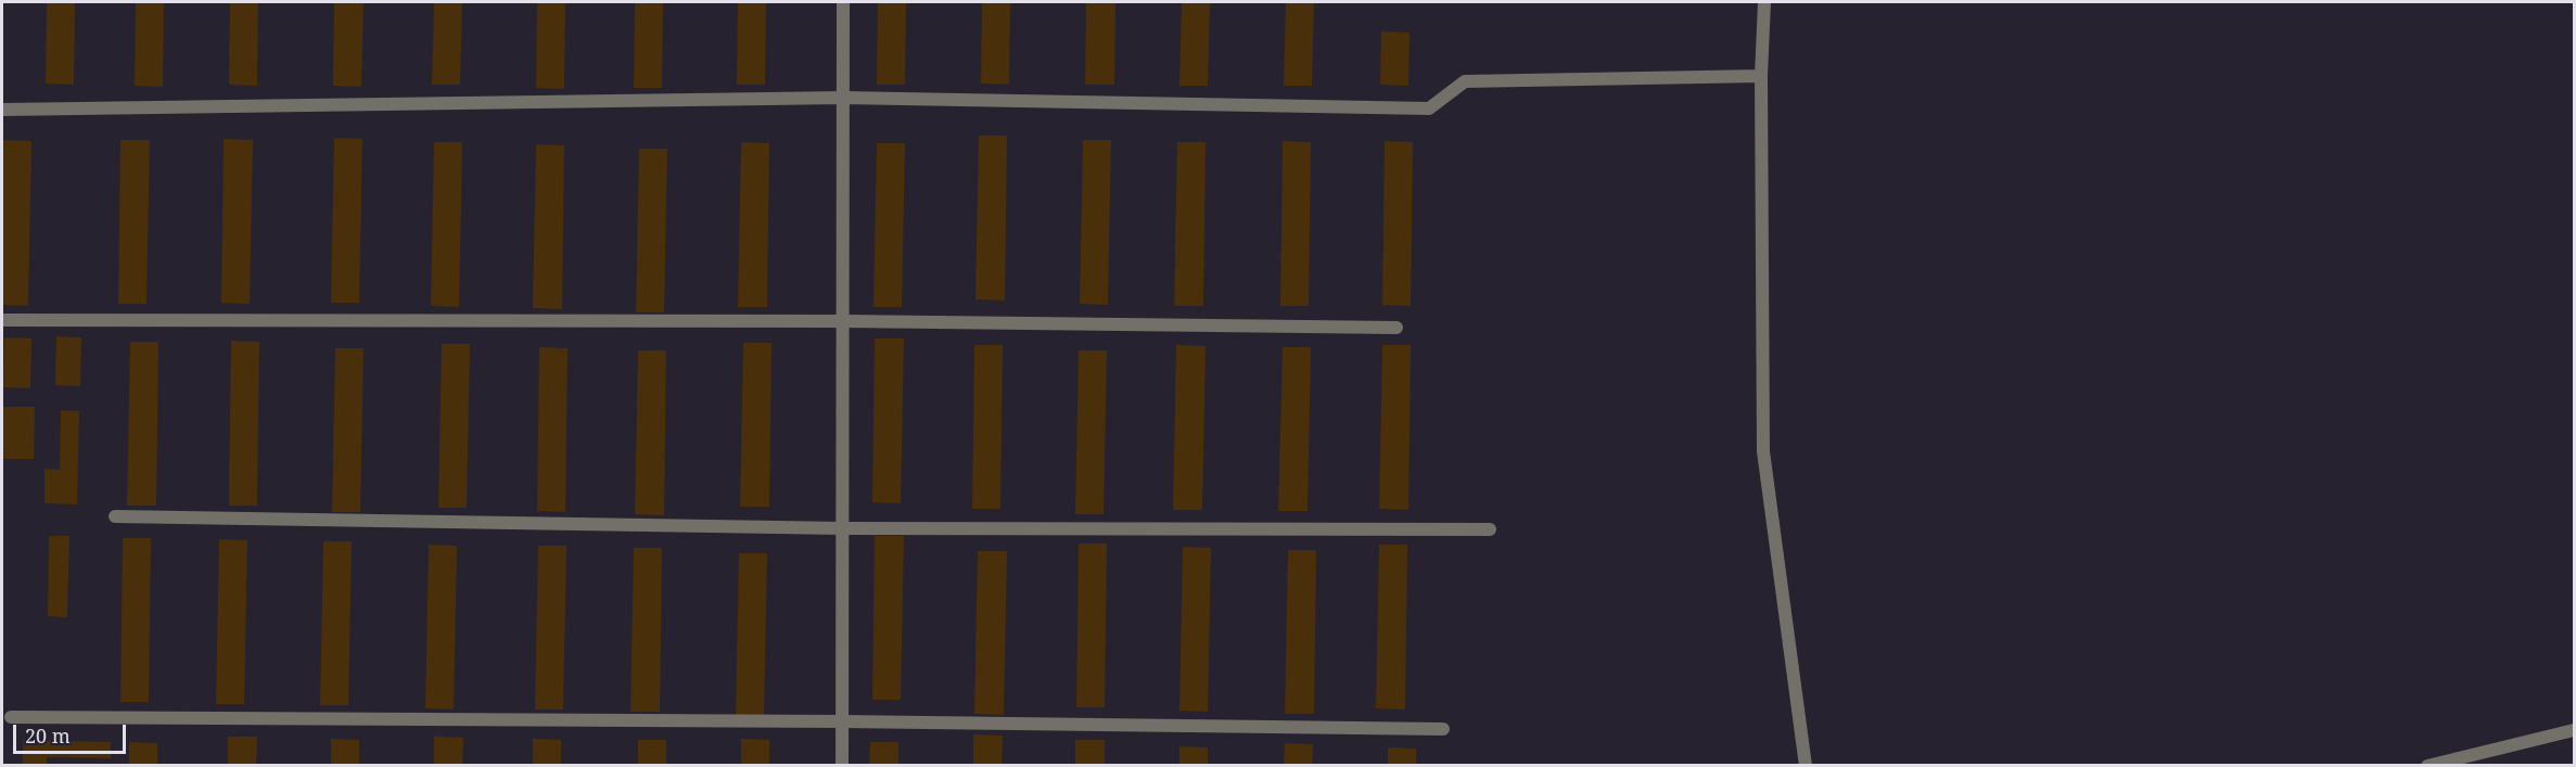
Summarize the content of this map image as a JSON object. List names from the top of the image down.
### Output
{
  "scale_bar": "20 m"
}
